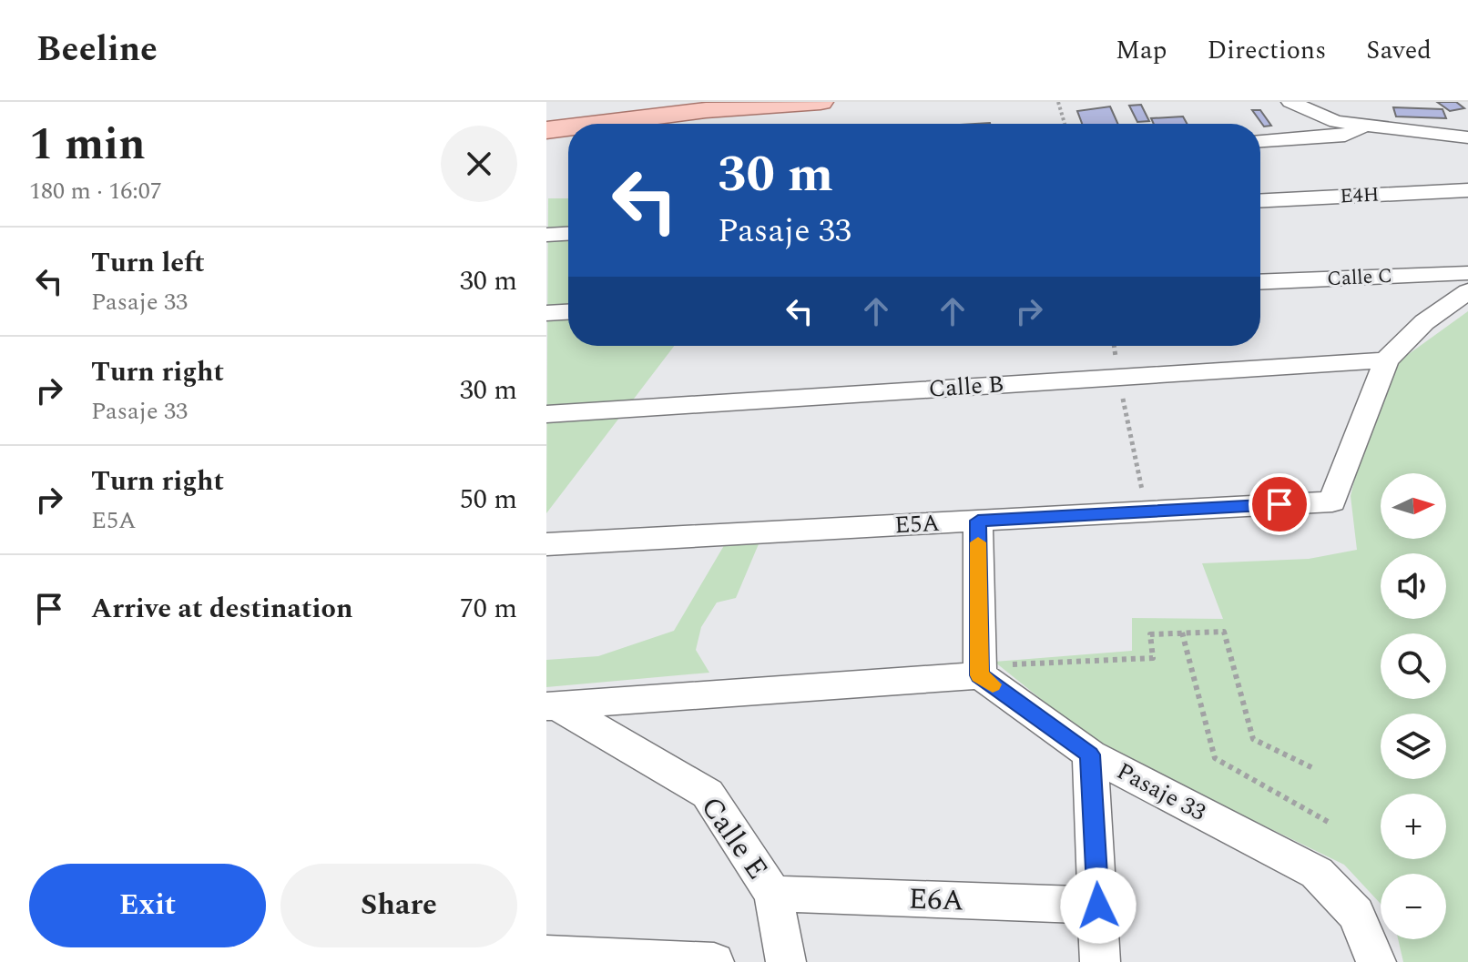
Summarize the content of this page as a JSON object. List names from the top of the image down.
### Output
{
  "streets": {
    "street": [
      "E4H",
      "Calle C",
      "Calle B",
      "E5A",
      "Pasaje 33",
      "Calle E",
      "E6A"
    ]
  },
  "crossings": [
    ["Calle B", "E5A"],
    ["Calle E", "E6A"]
  ],
  "north": "right",
  "page": {
    "header": "Beeline",
    "nav": ["Map", "Directions", "Saved"],
    "heading": ["1 min", "180 m · 16:07"],
    "turn": ["30 m", "Pasaje 33"],
    "list": [
      {
        "name": "Turn left",
        "note": "Pasaje 33",
        "value": "30 m"
      },
      {
        "name": "Turn right",
        "note": "Pasaje 33",
        "value": "30 m"
      },
      {
        "name": "Turn right",
        "note": "E5A",
        "value": "50 m"
      },
      {
        "name": "Arrive at destination",
        "value": "70 m"
      }
    ],
    "map_buttons": ["+", "−"],
    "buttons": ["Exit", "Share"]
  }
}
